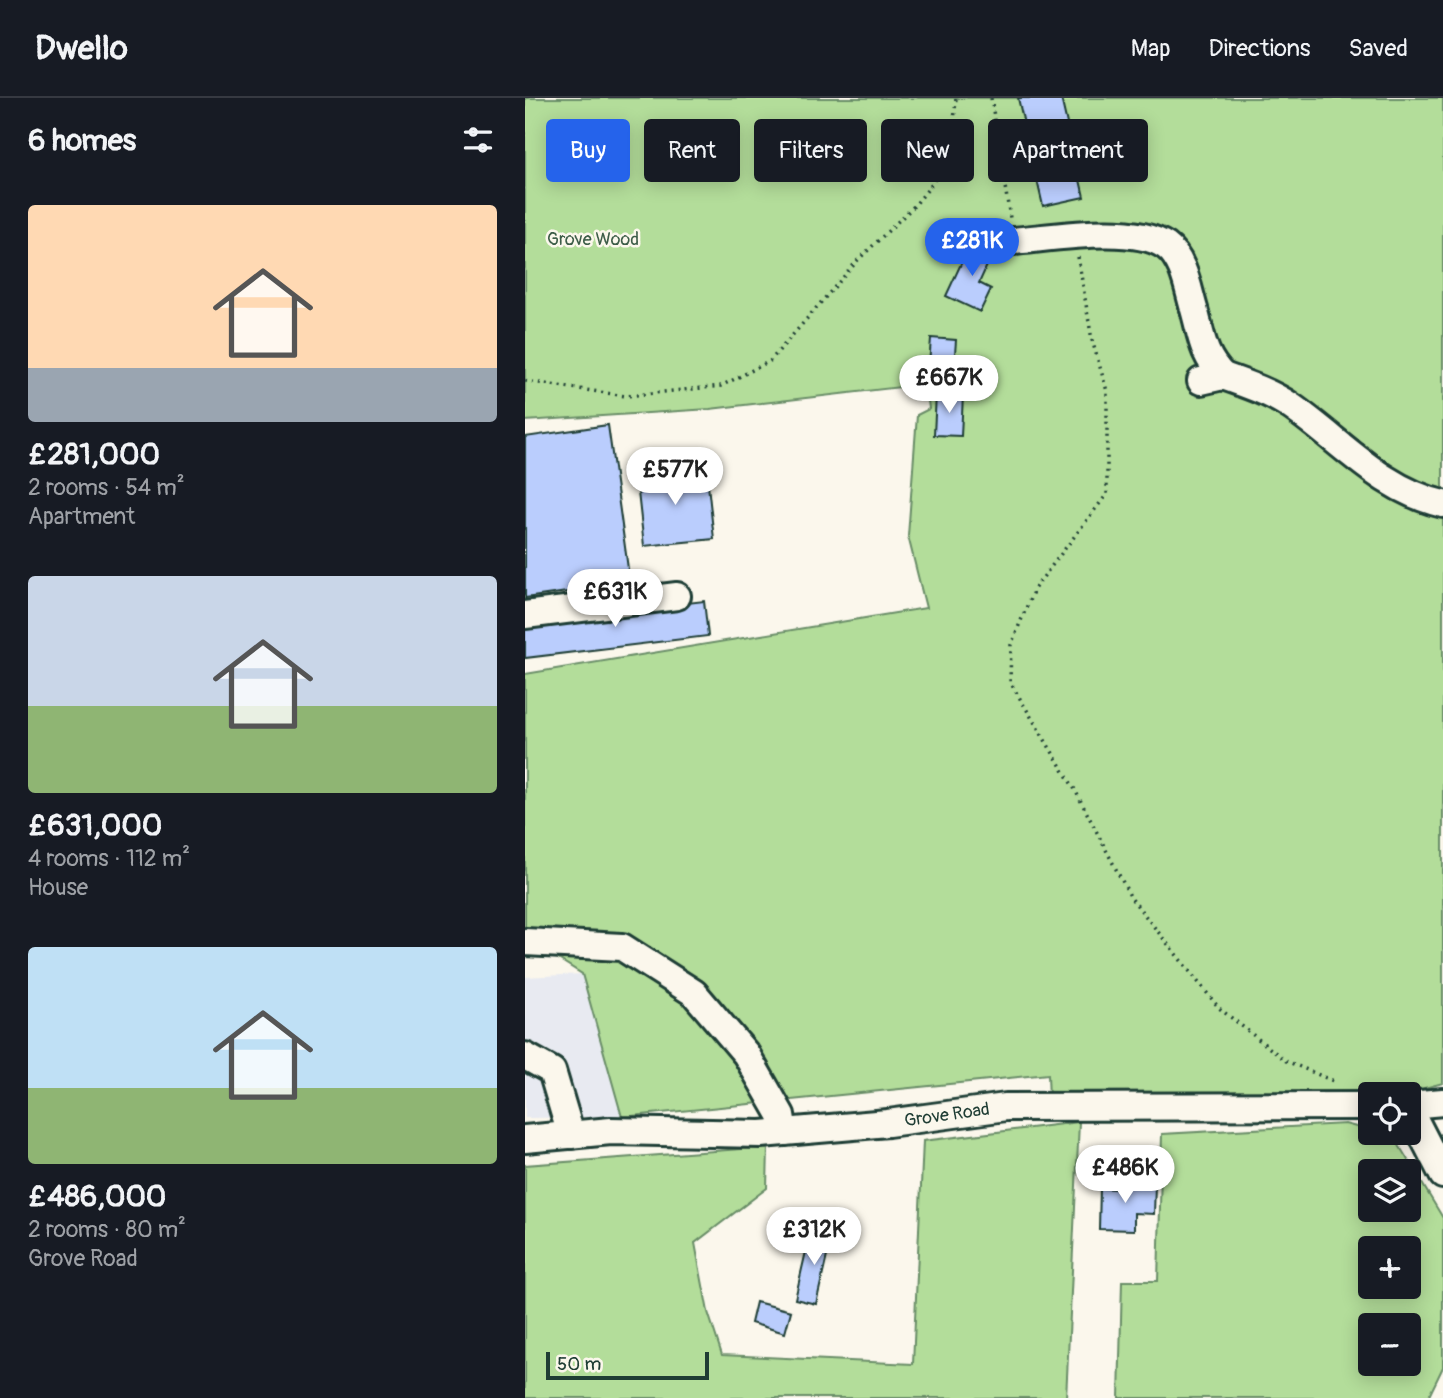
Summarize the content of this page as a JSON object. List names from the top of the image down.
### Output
{
  "streets": {
    "street": ["Grove Road"]
  },
  "parks": ["Grove Wood"],
  "scale_bar": "50 m",
  "page": {
    "header": "Dwello",
    "nav": ["Map", "Directions", "Saved"],
    "heading": "6 homes",
    "chip": [
      "Buy",
      "Rent",
      "Filters",
      "New",
      "Apartment"
    ],
    "list": [
      {
        "name": "£281,000",
        "note": "2 rooms · 54 m² · Apartment"
      },
      {
        "name": "£631,000",
        "note": "4 rooms · 112 m² · House"
      },
      {
        "name": "£486,000",
        "note": "2 rooms · 80 m² · Grove Road"
      }
    ],
    "price": [
      "£281K",
      "£667K",
      "£577K",
      "£631K",
      "£486K",
      "£312K"
    ],
    "map_buttons": ["+", "−"],
    "scale": "50 m"
  }
}
